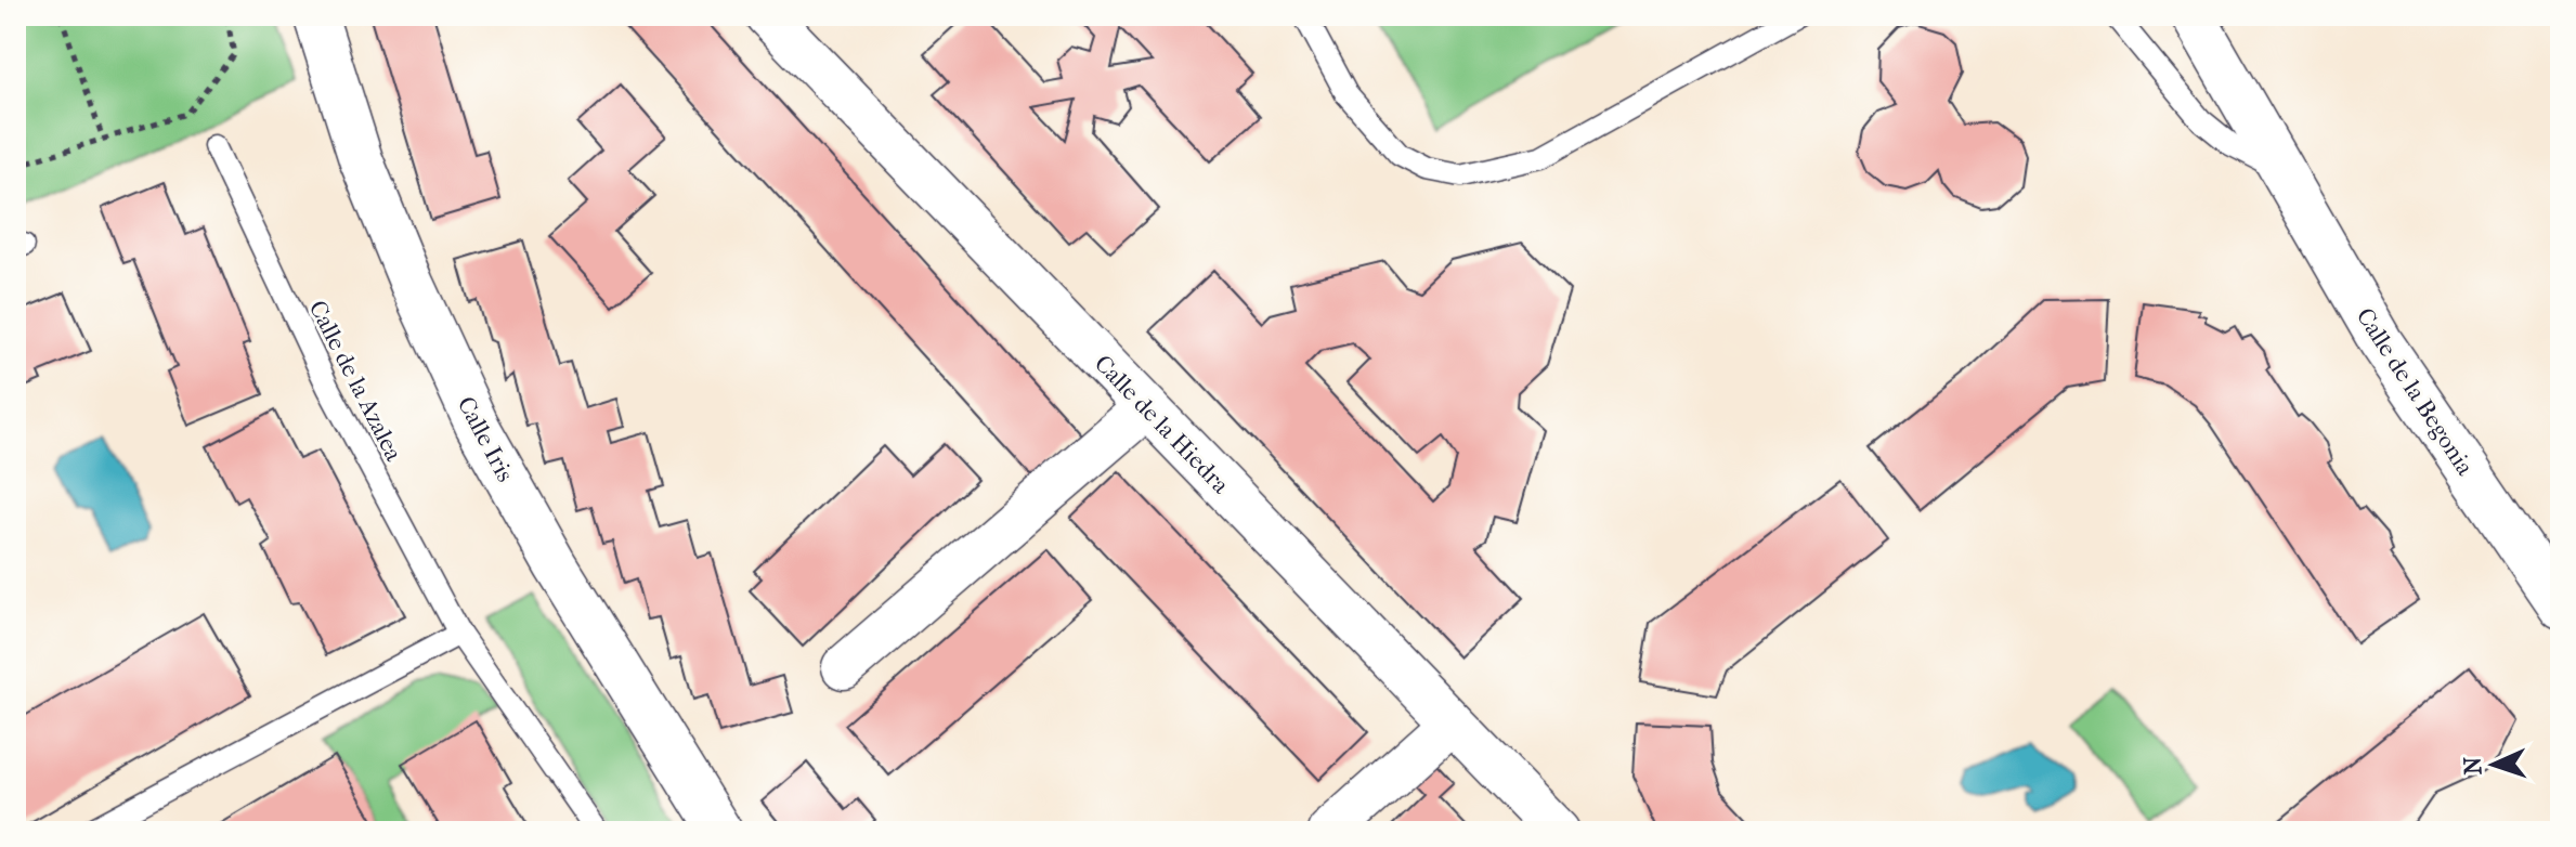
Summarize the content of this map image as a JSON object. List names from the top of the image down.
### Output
{
  "streets": {
    "street": ["Calle de la Begonia", "Calle de la Hiedra", "Calle Iris"],
    "lane": ["Calle de la Azalea"]
  },
  "north": "left"
}
